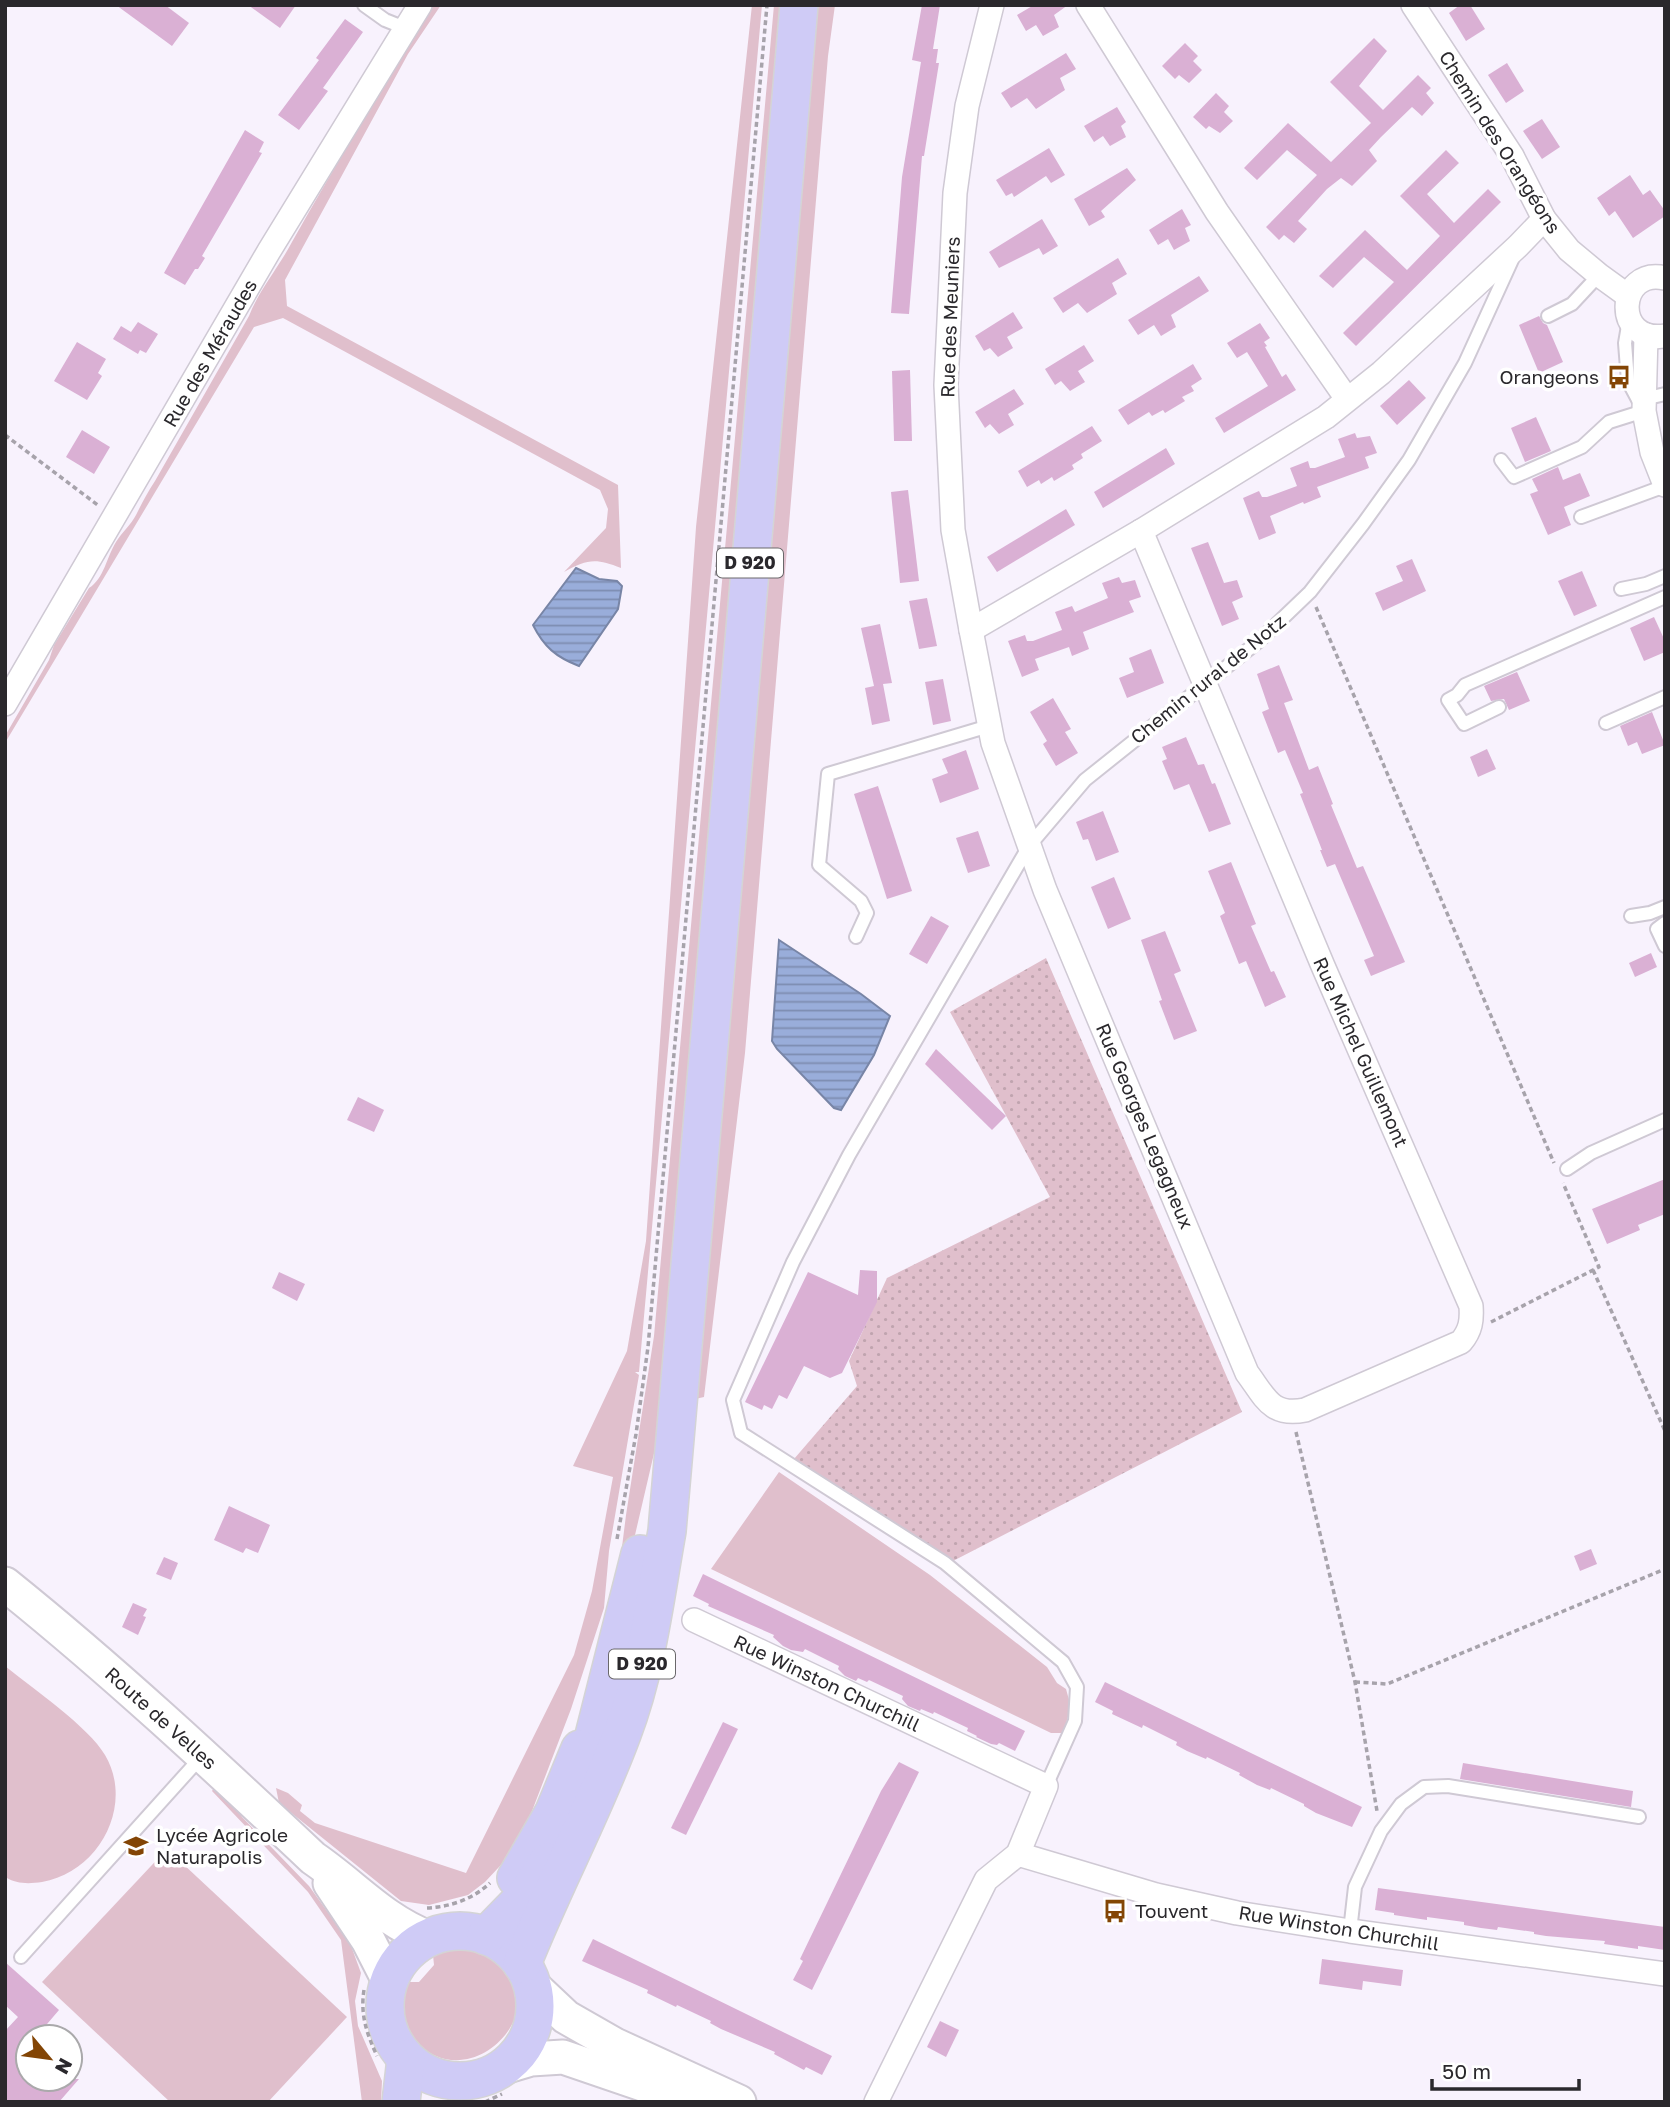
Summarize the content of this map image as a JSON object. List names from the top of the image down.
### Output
{
  "streets": {
    "main road": ["D 920", "Route de Velles"],
    "street": [
      "Chemin des Orangéons",
      "Rue des Meuniers",
      "Rue des Méraudes",
      "Rue Michel Guillemont",
      "Rue Georges Legagneux",
      "Rue Winston Churchill"
    ],
    "lane": ["Chemin rural de Notz"]
  },
  "crossings": [
    ["Rue des Meuniers", "Rue Georges Legagneux"],
    ["D 920", "Route de Velles"],
    ["Chemin rural de Notz", "Rue Michel Guillemont"],
    ["Chemin rural de Notz", "Rue Georges Legagneux"],
    ["Chemin rural de Notz", "Rue Winston Churchill"]
  ],
  "places": {
    "bus stop": ["Orangeons", "Touvent"],
    "school or university": ["Lycée Agricole Naturapolis"]
  },
  "scale_bar": "50 m",
  "north": "bottom right"
}
